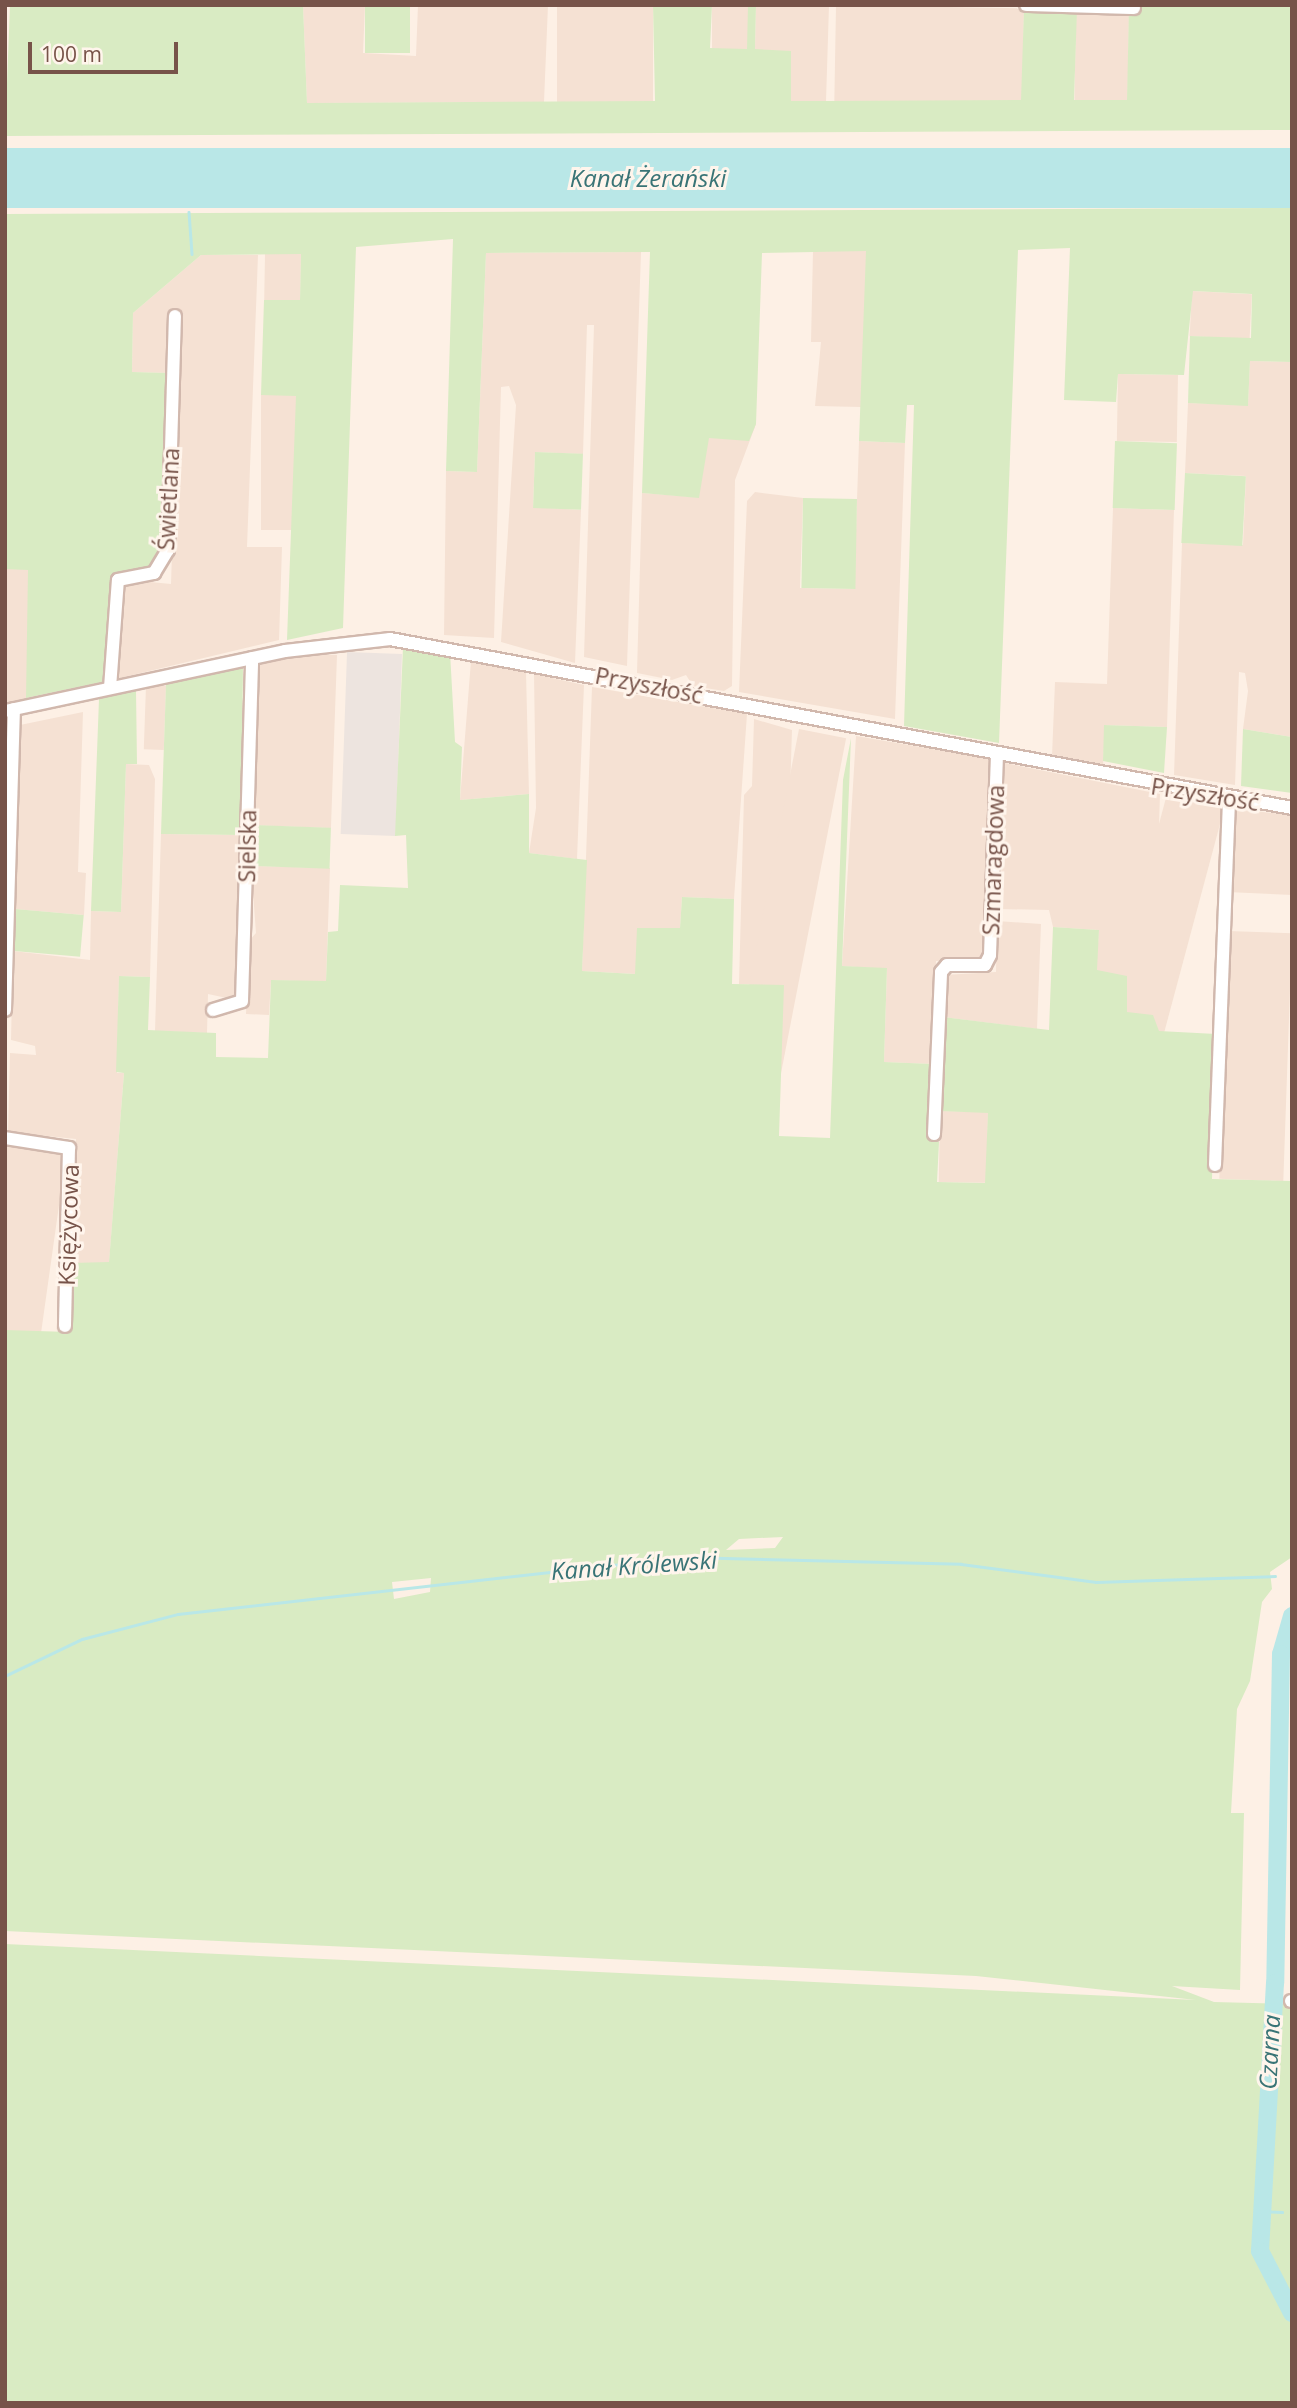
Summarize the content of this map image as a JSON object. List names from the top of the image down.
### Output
{
  "streets": {
    "street": [
      "Świetlana",
      "Przyszłość",
      "Sielska",
      "Szmaragdowa",
      "Księżycowa"
    ]
  },
  "crossings": [
    ["Świetlana", "Przyszłość"],
    ["Przyszłość", "Sielska"],
    ["Przyszłość", "Szmaragdowa"]
  ],
  "water": ["Kanał Żerański", "Kanał Królewski", "Czarna"],
  "scale_bar": "100 m"
}
